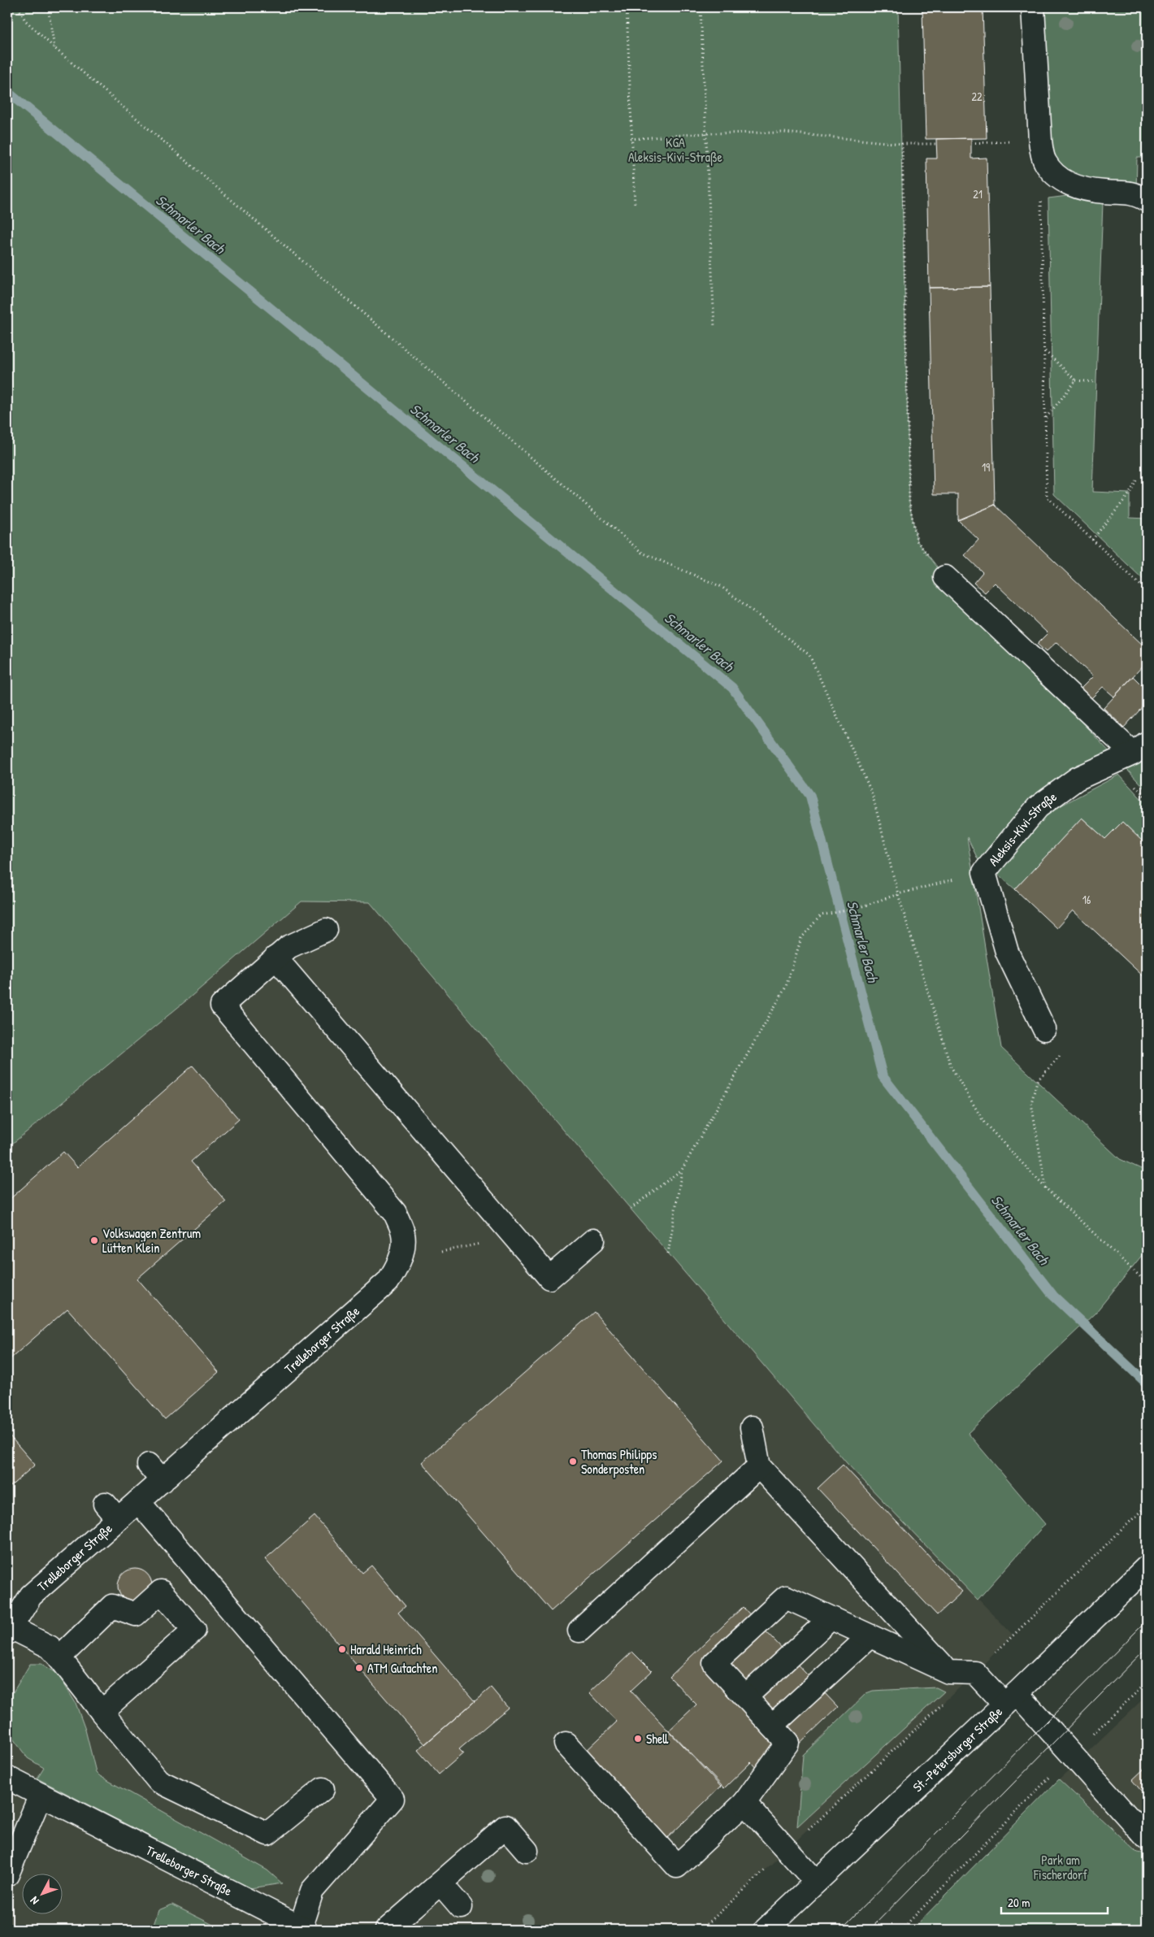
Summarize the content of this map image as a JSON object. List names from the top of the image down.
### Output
{
  "streets": {
    "street": ["Aleksis-Kivi-Straße", "Trelleborger Straße", "St.-Petersburger Straße"]
  },
  "water": ["Schmarler Bach"],
  "parks": ["KGA Aleksis-Kivi-Straße", "Park am Fischerdorf"],
  "places": [
    "Volkswagen Zentrum Lütten Klein",
    "Thomas Philipps Sonderposten",
    "Harald Heinrich",
    "ATM Gutachten",
    "Shell"
  ],
  "house_numbers": [
    "22",
    "21",
    "19",
    "16"
  ],
  "scale_bar": "20 m",
  "north": "bottom left"
}
